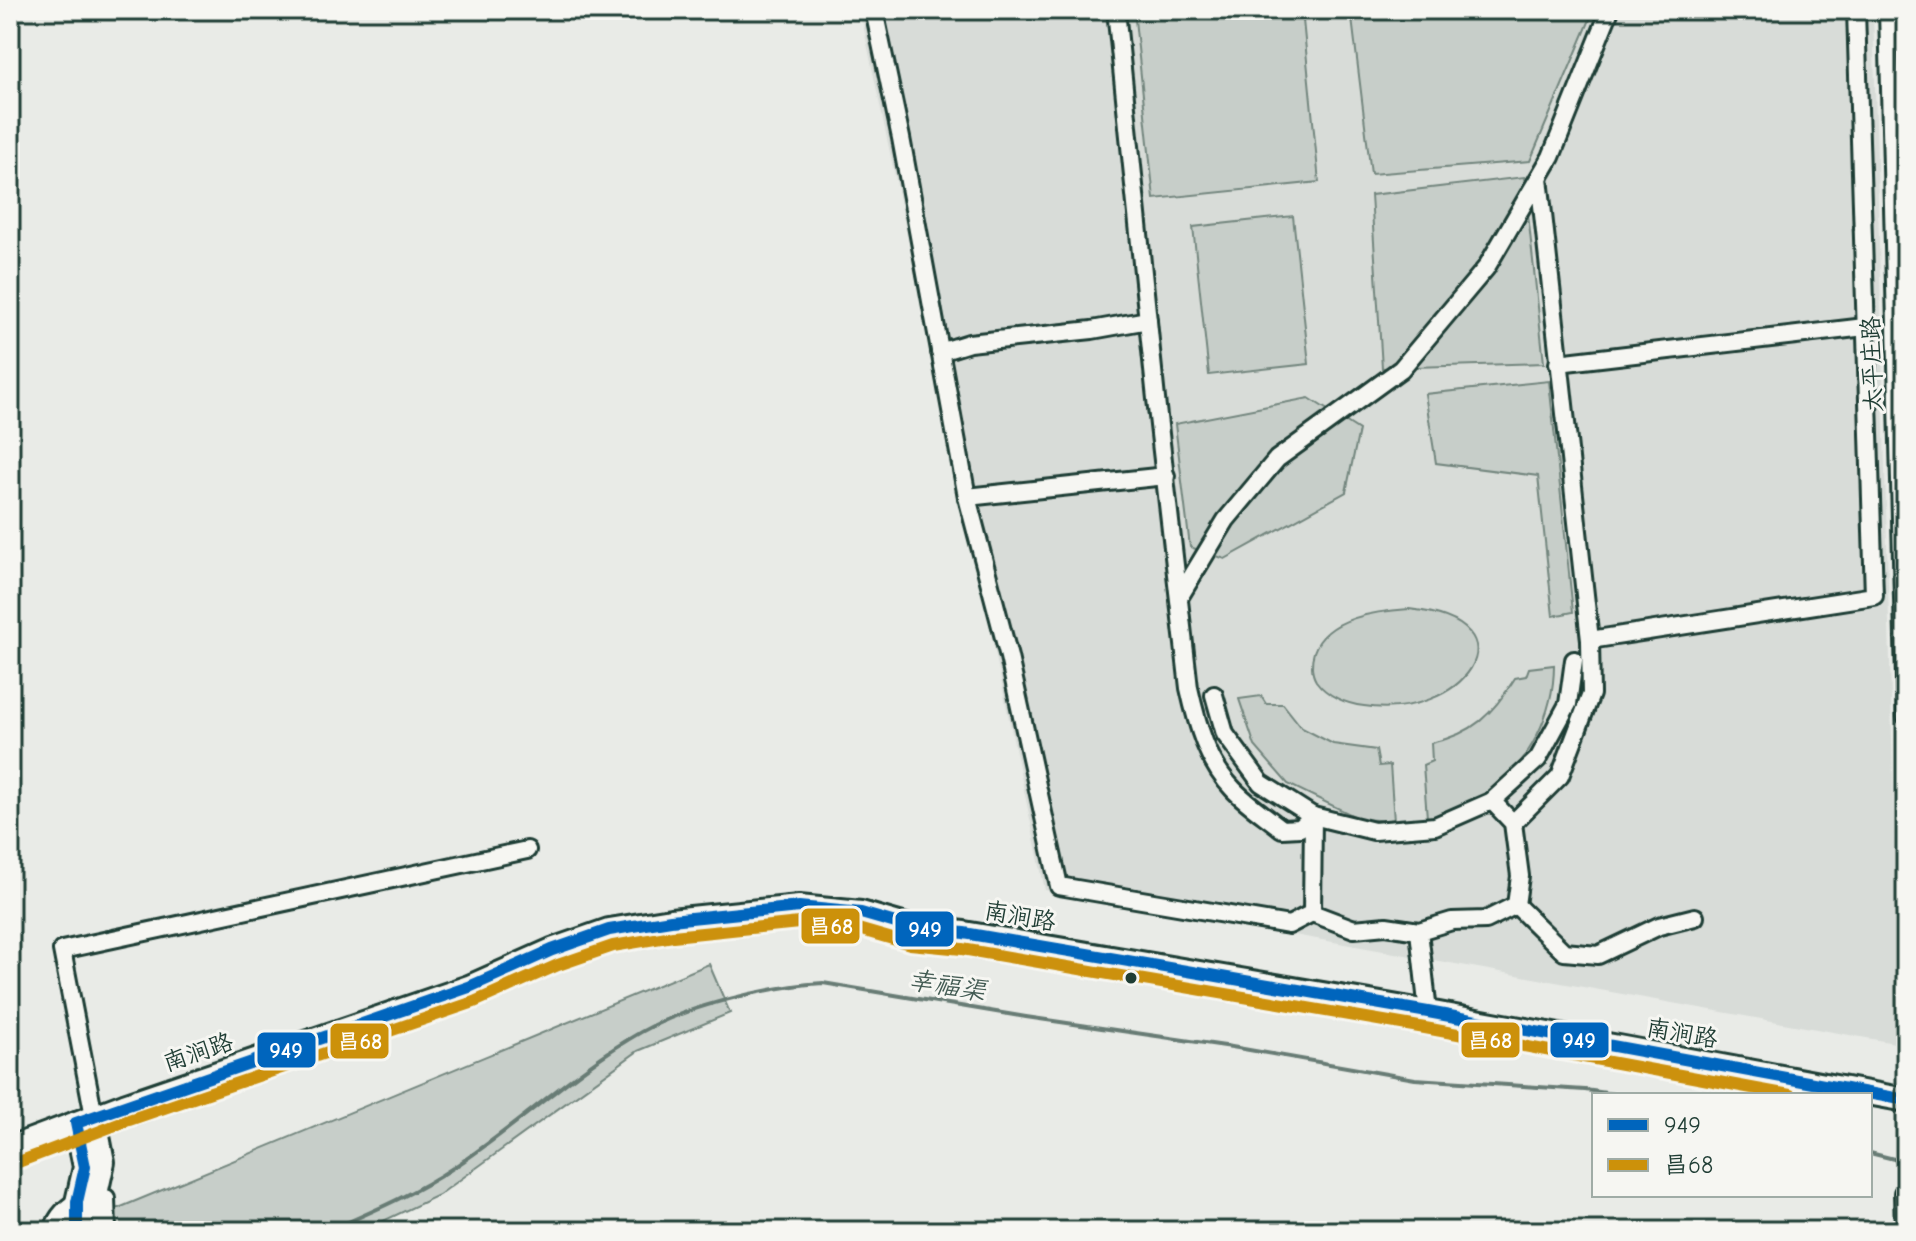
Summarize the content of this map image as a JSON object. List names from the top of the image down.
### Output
{
  "streets": {
    "main road": ["南涧路"],
    "street": ["太平庄路"]
  },
  "water": ["幸福渠"],
  "lines": ["transit line 949", "transit line 昌68"],
  "legend": ["949", "昌68"]
}
